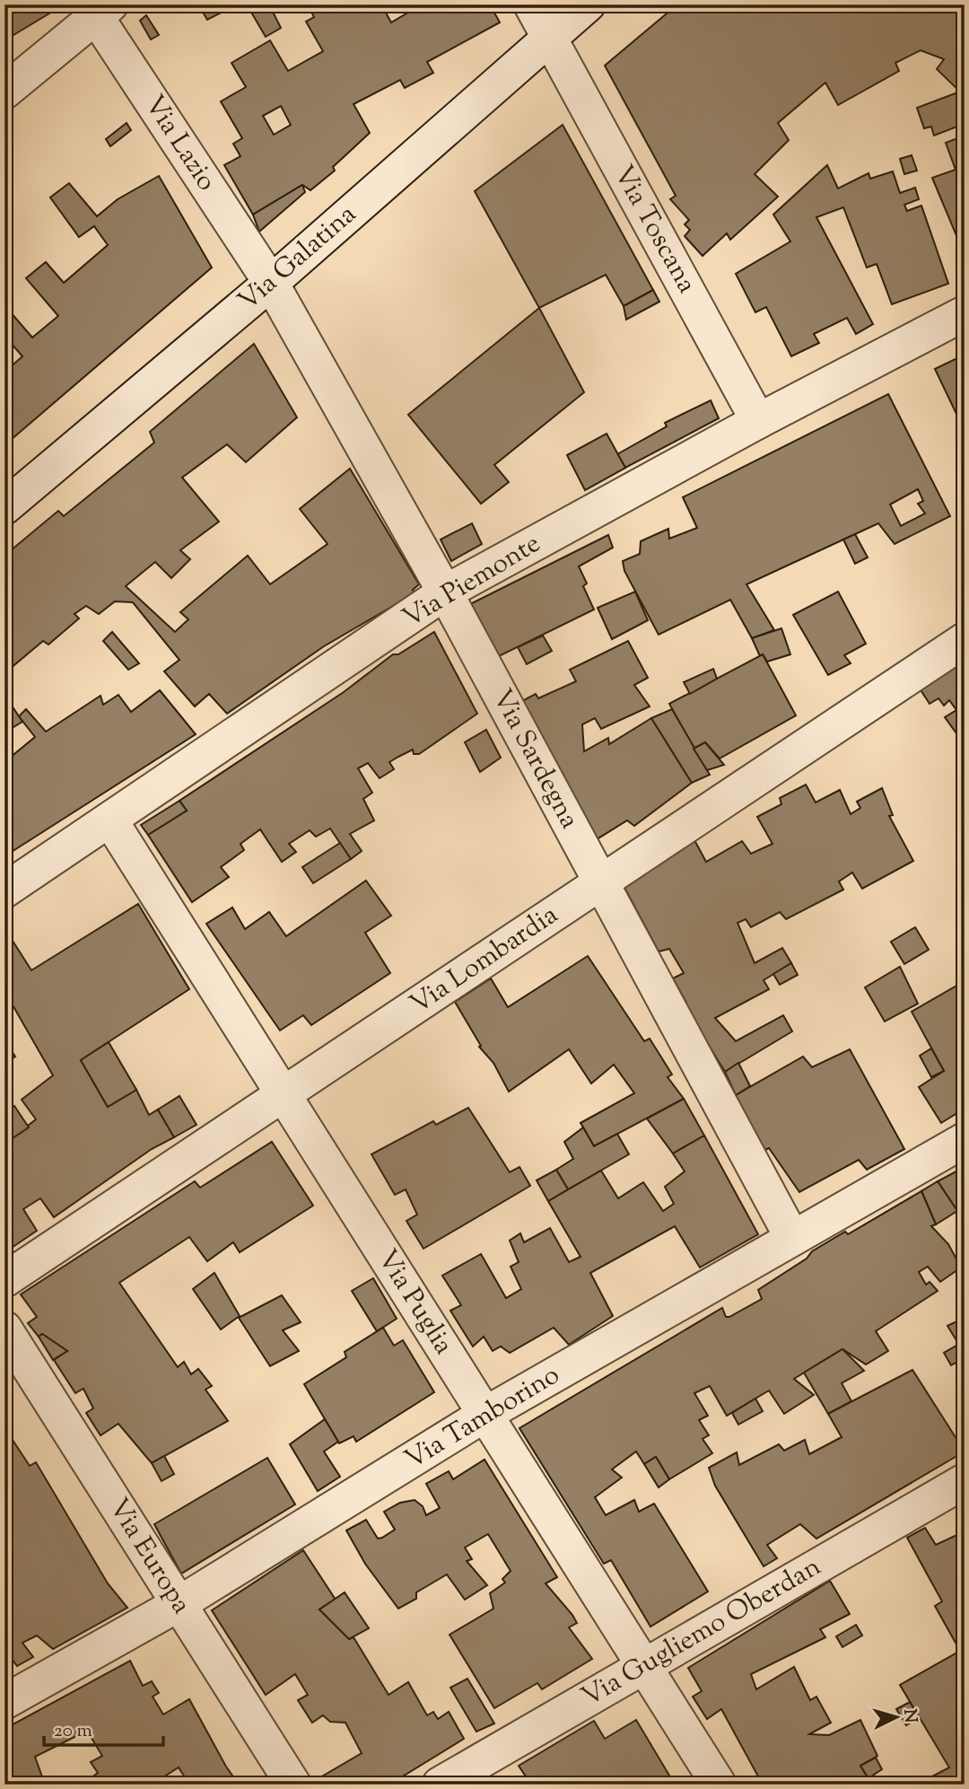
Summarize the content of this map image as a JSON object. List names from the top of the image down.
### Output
{
  "streets": {
    "street": [
      "Via Lazio",
      "Via Toscana",
      "Via Galatina",
      "Via Piemonte",
      "Via Sardegna",
      "Via Lombardia",
      "Via Puglia",
      "Via Tamborino",
      "Via Europa",
      "Via Gugliemo Oberdan"
    ]
  },
  "crossings": [
    ["Via Lazio", "Via Galatina"],
    ["Via Lazio", "Via Sardegna"],
    ["Via Toscana", "Via Galatina"],
    ["Via Toscana", "Via Piemonte"],
    ["Via Galatina", "Via Sardegna"],
    ["Via Piemonte", "Via Sardegna"],
    ["Via Piemonte", "Via Puglia"],
    ["Via Sardegna", "Via Lombardia"],
    ["Via Sardegna", "Via Tamborino"],
    ["Via Lombardia", "Via Puglia"],
    ["Via Puglia", "Via Tamborino"],
    ["Via Puglia", "Via Gugliemo Oberdan"],
    ["Via Tamborino", "Via Europa"]
  ],
  "scale_bar": "20 m",
  "north": "right"
}
